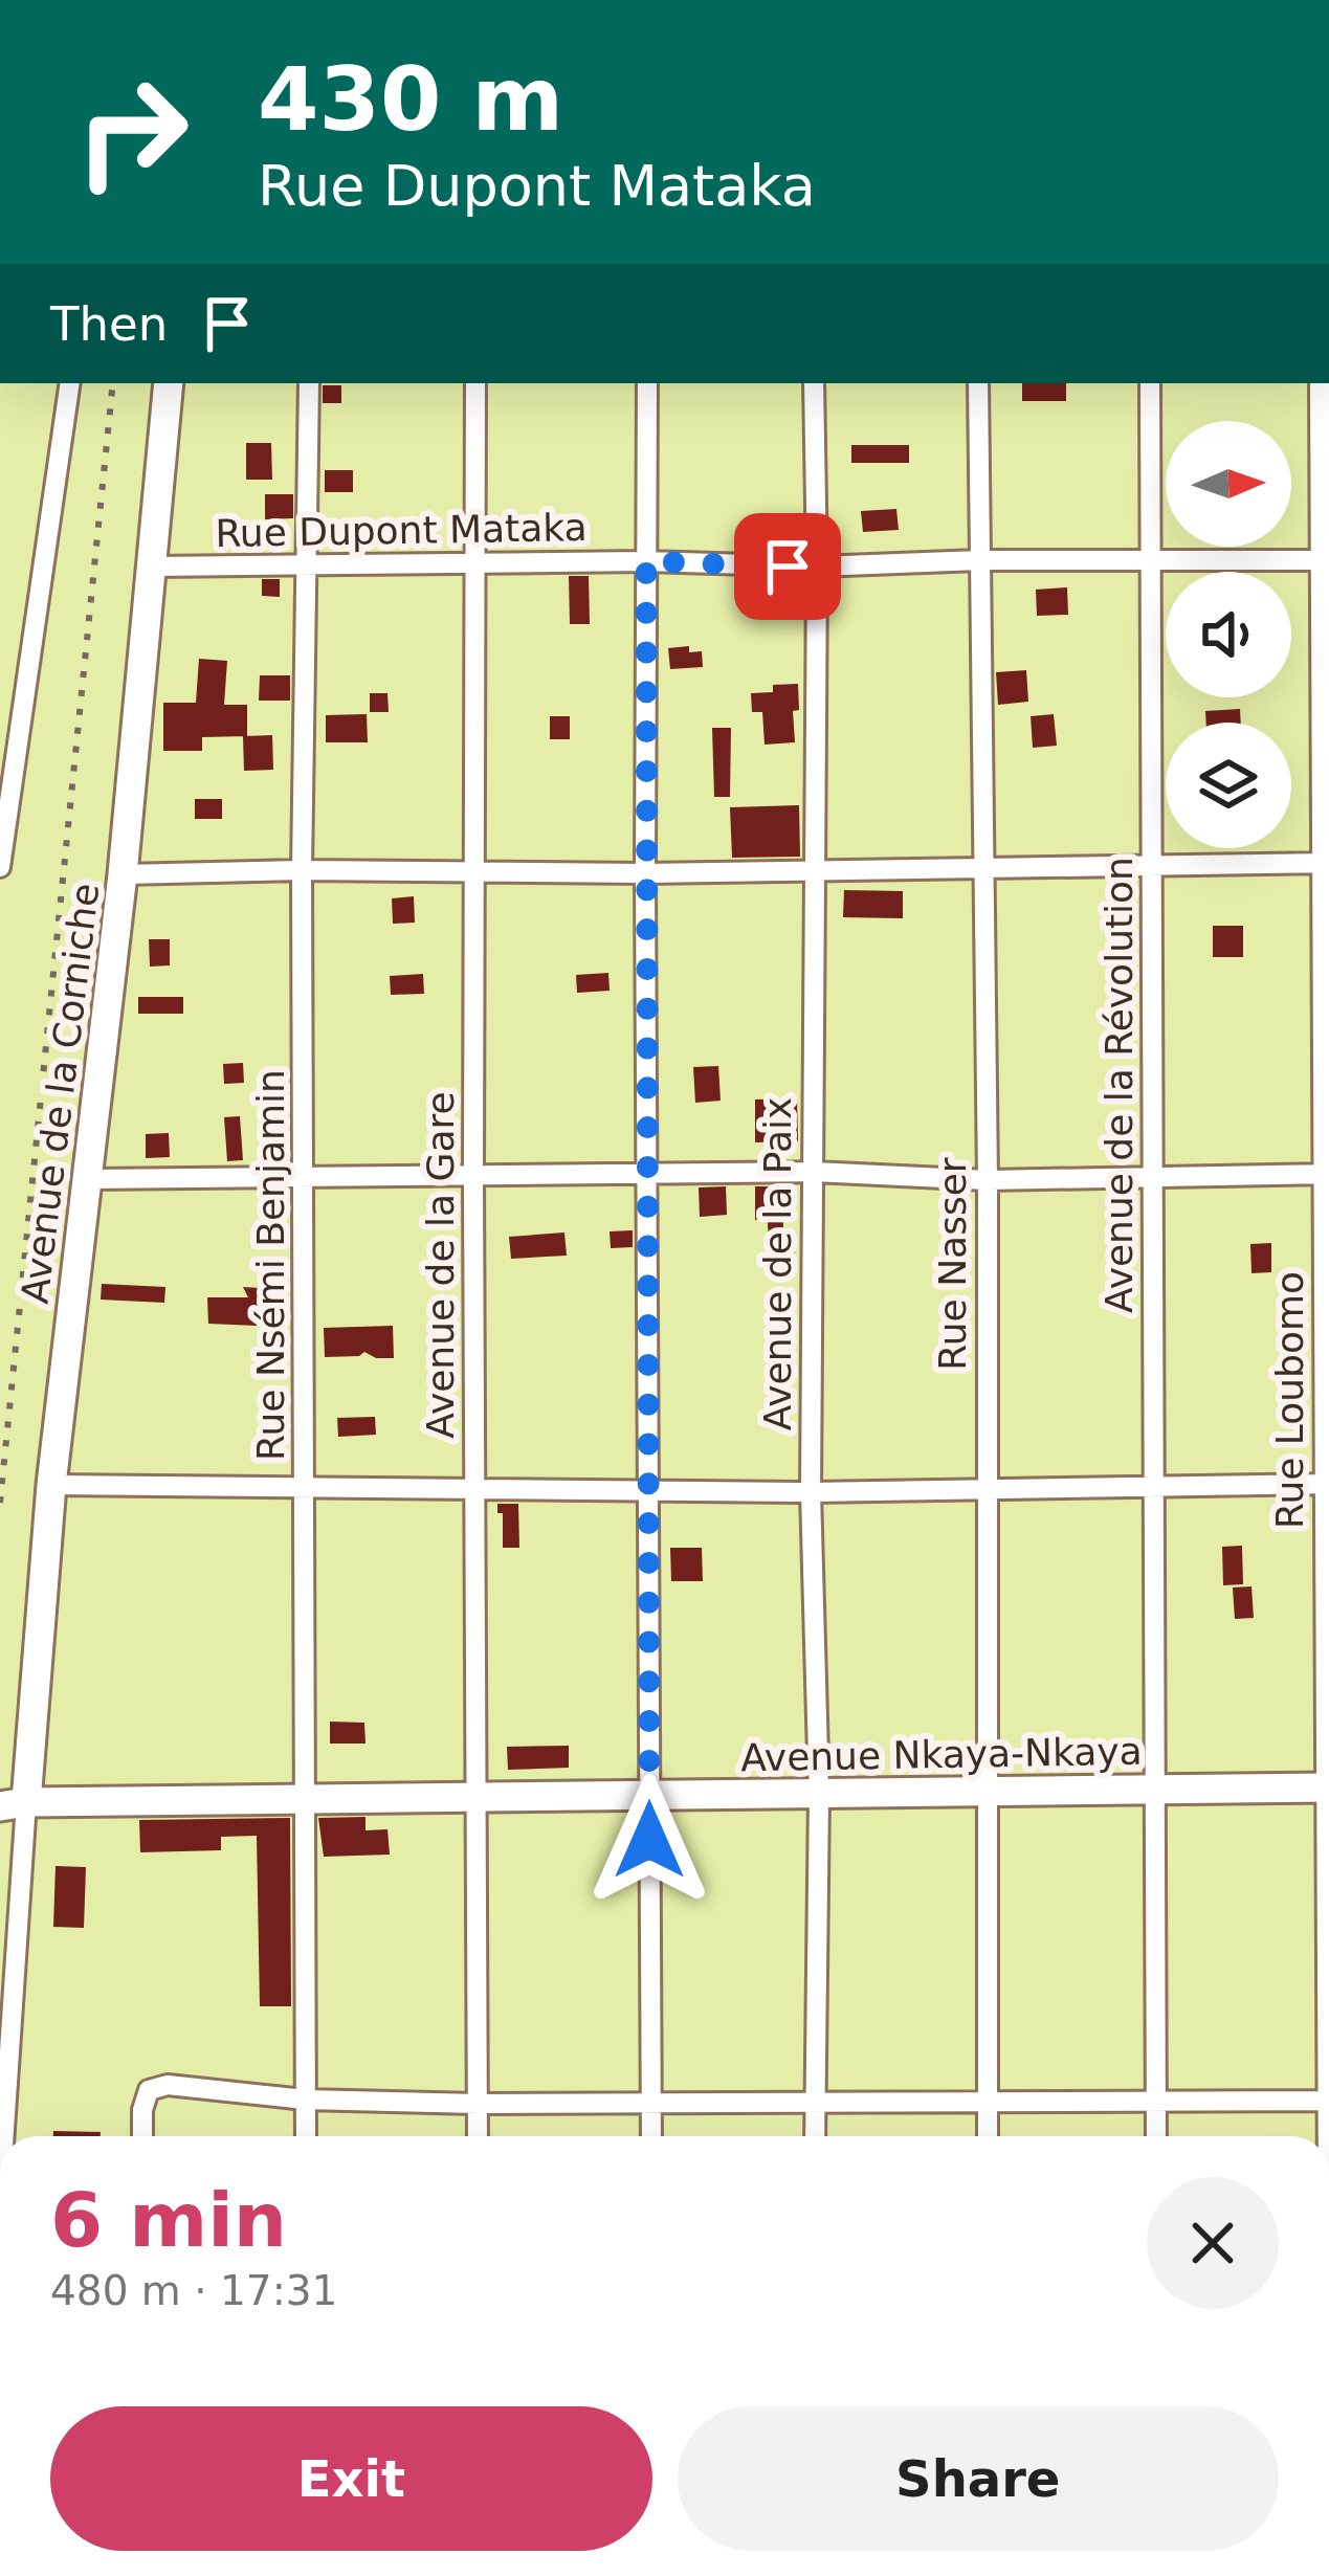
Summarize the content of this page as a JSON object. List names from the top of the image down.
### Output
{
  "streets": {
    "street": [
      "Rue Dupont Mataka",
      "Avenue de la Révolution",
      "Avenue de la Corniche",
      "Avenue de la Paix",
      "Rue Nasser",
      "Rue Nsémi Benjamin",
      "Avenue de la Gare",
      "Rue Loubomo",
      "Avenue Nkaya-Nkaya"
    ]
  },
  "crossings": [
    ["Rue Dupont Mataka", "Avenue de la Révolution"],
    ["Rue Dupont Mataka", "Avenue de la Corniche"],
    ["Rue Dupont Mataka", "Avenue de la Paix"],
    ["Rue Dupont Mataka", "Rue Nasser"],
    ["Rue Dupont Mataka", "Rue Nsémi Benjamin"],
    ["Rue Dupont Mataka", "Avenue de la Gare"],
    ["Rue Dupont Mataka", "Rue Loubomo"],
    ["Avenue de la Révolution", "Avenue Nkaya-Nkaya"],
    ["Avenue de la Corniche", "Avenue Nkaya-Nkaya"],
    ["Avenue de la Paix", "Avenue Nkaya-Nkaya"],
    ["Rue Nasser", "Avenue Nkaya-Nkaya"],
    ["Rue Nsémi Benjamin", "Avenue Nkaya-Nkaya"],
    ["Avenue de la Gare", "Avenue Nkaya-Nkaya"],
    ["Rue Loubomo", "Avenue Nkaya-Nkaya"]
  ],
  "north": "right",
  "page": {
    "turn": ["430 m", "Rue Dupont Mataka"],
    "then": "Then",
    "heading": ["6 min", "480 m · 17:31"],
    "buttons": ["Exit", "Share"]
  }
}
